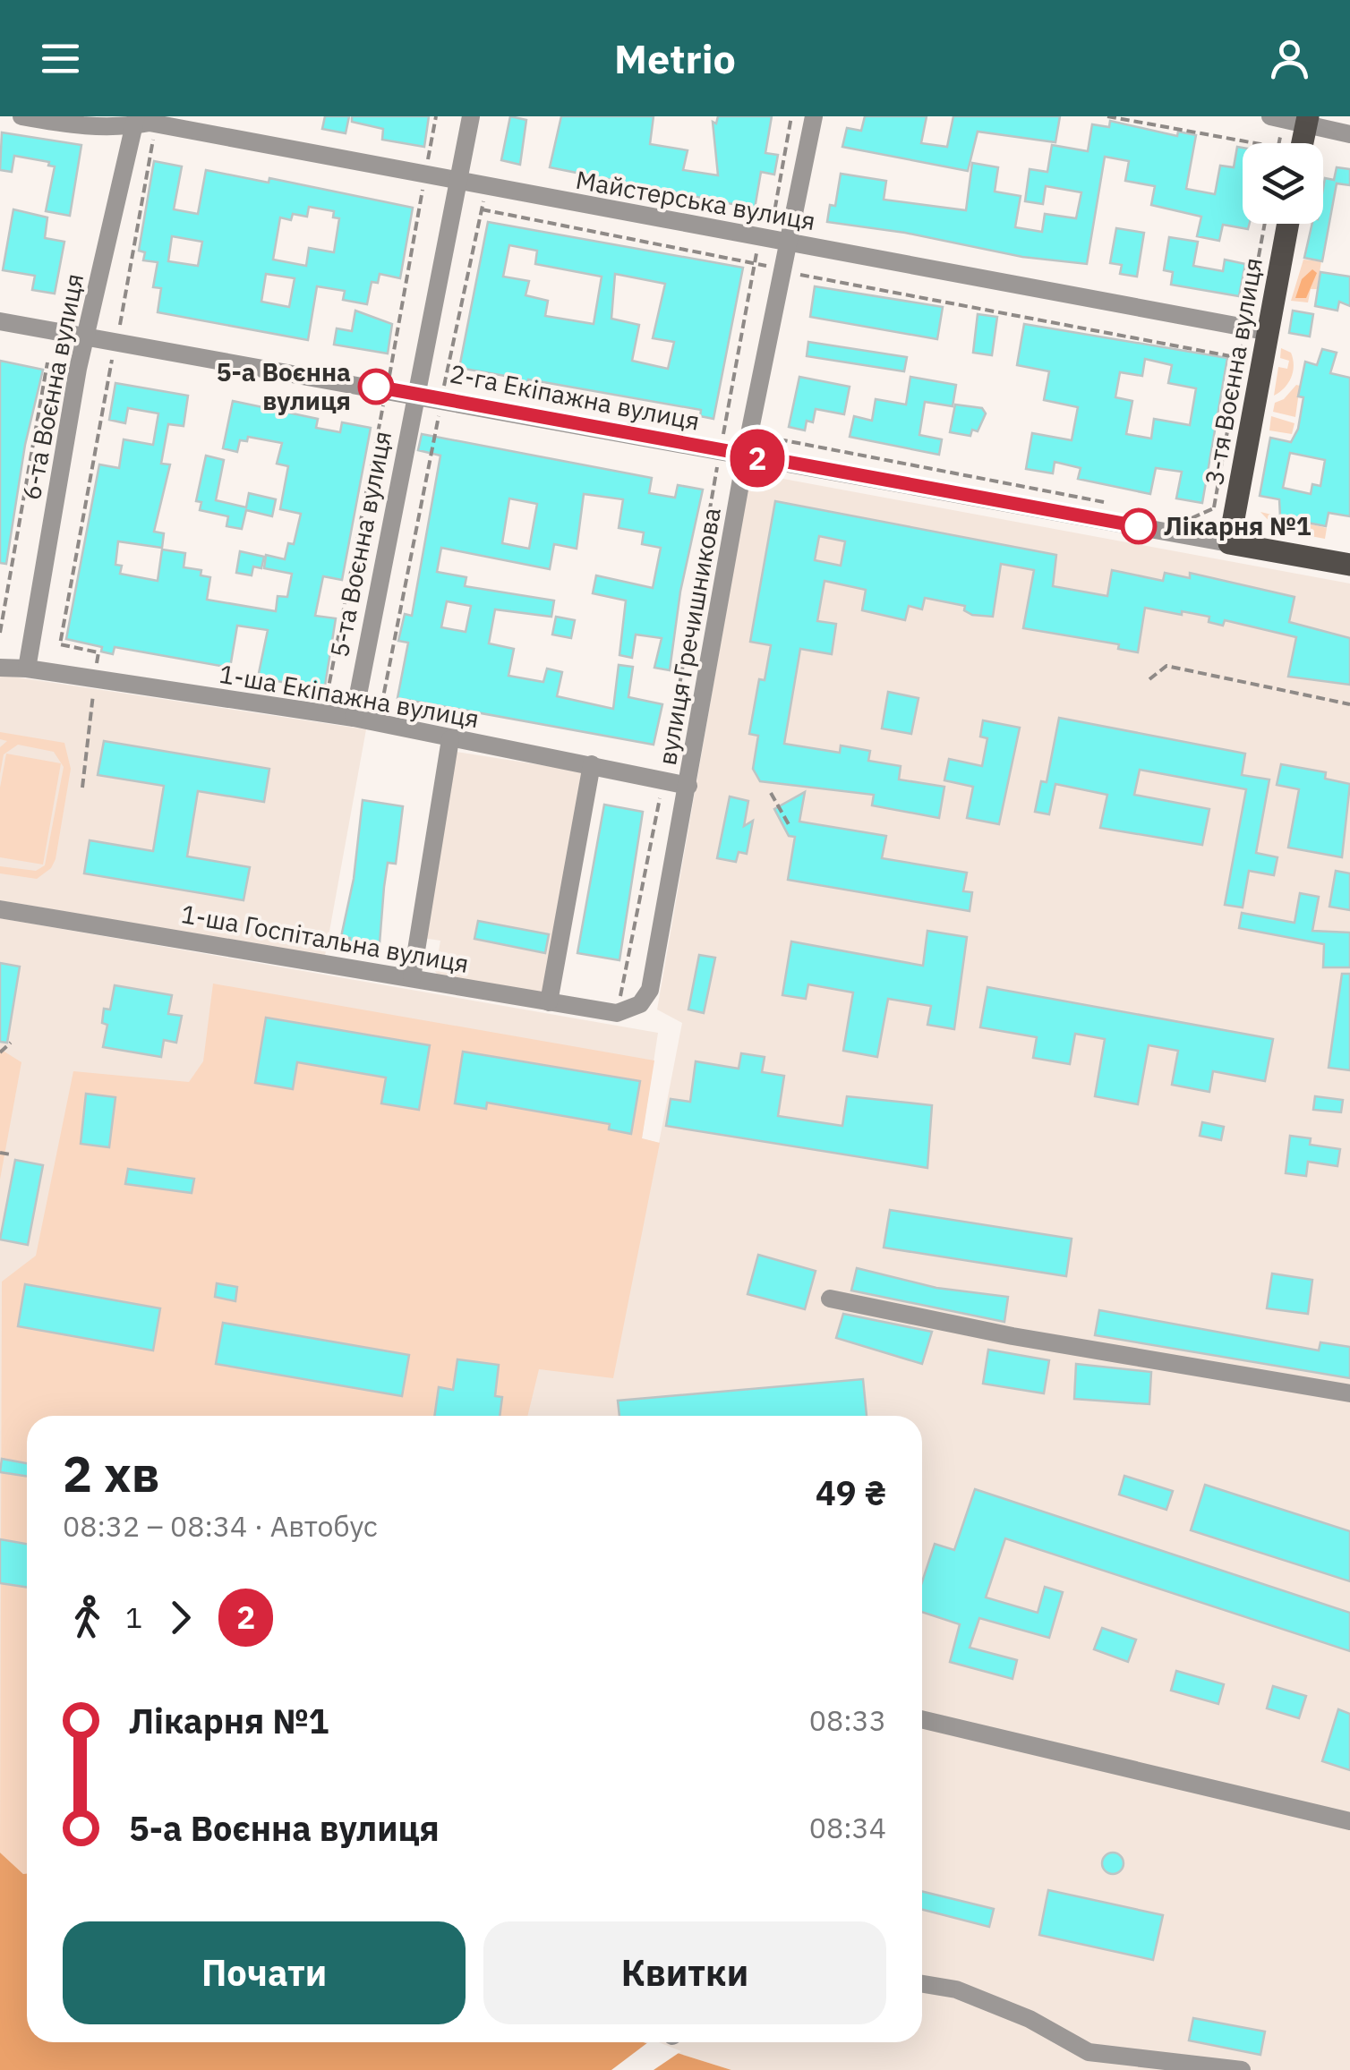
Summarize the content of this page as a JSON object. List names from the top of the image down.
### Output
{
  "streets": {
    "main road": ["3-тя Воєнна вулиця", "2-га Екіпажна вулиця"],
    "street": [
      "Майстерська вулиця",
      "6-та Воєнна вулиця",
      "5-та Воєнна вулиця",
      "вулиця Гречишникова",
      "1-ша Екіпажна вулиця",
      "1-ша Госпітальна вулиця"
    ]
  },
  "crossings": [
    ["Майстерська вулиця", "3-тя Воєнна вулиця"],
    ["Майстерська вулиця", "6-та Воєнна вулиця"],
    ["Майстерська вулиця", "5-та Воєнна вулиця"],
    ["Майстерська вулиця", "вулиця Гречишникова"],
    ["3-тя Воєнна вулиця", "2-га Екіпажна вулиця"],
    ["6-та Воєнна вулиця", "2-га Екіпажна вулиця"],
    ["6-та Воєнна вулиця", "1-ша Екіпажна вулиця"],
    ["2-га Екіпажна вулиця", "5-та Воєнна вулиця"],
    ["2-га Екіпажна вулиця", "вулиця Гречишникова"],
    ["5-та Воєнна вулиця", "1-ша Екіпажна вулиця"],
    ["вулиця Гречишникова", "1-ша Екіпажна вулиця"],
    ["вулиця Гречишникова", "1-ша Госпітальна вулиця"]
  ],
  "places": ["5-а Воєнна вулиця", "Лікарня №1"],
  "lines": ["bus line 2"],
  "page": {
    "header": "Metrio",
    "on_map": "2",
    "heading": ["2 хв", "08:32 – 08:34 · Автобус", "49 ₴"],
    "legs": ["1", "2"],
    "list": [
      {
        "name": "Лікарня №1",
        "value": "08:33"
      },
      {
        "name": "5-а Воєнна вулиця",
        "value": "08:34"
      }
    ],
    "buttons": ["Почати", "Квитки"]
  }
}
